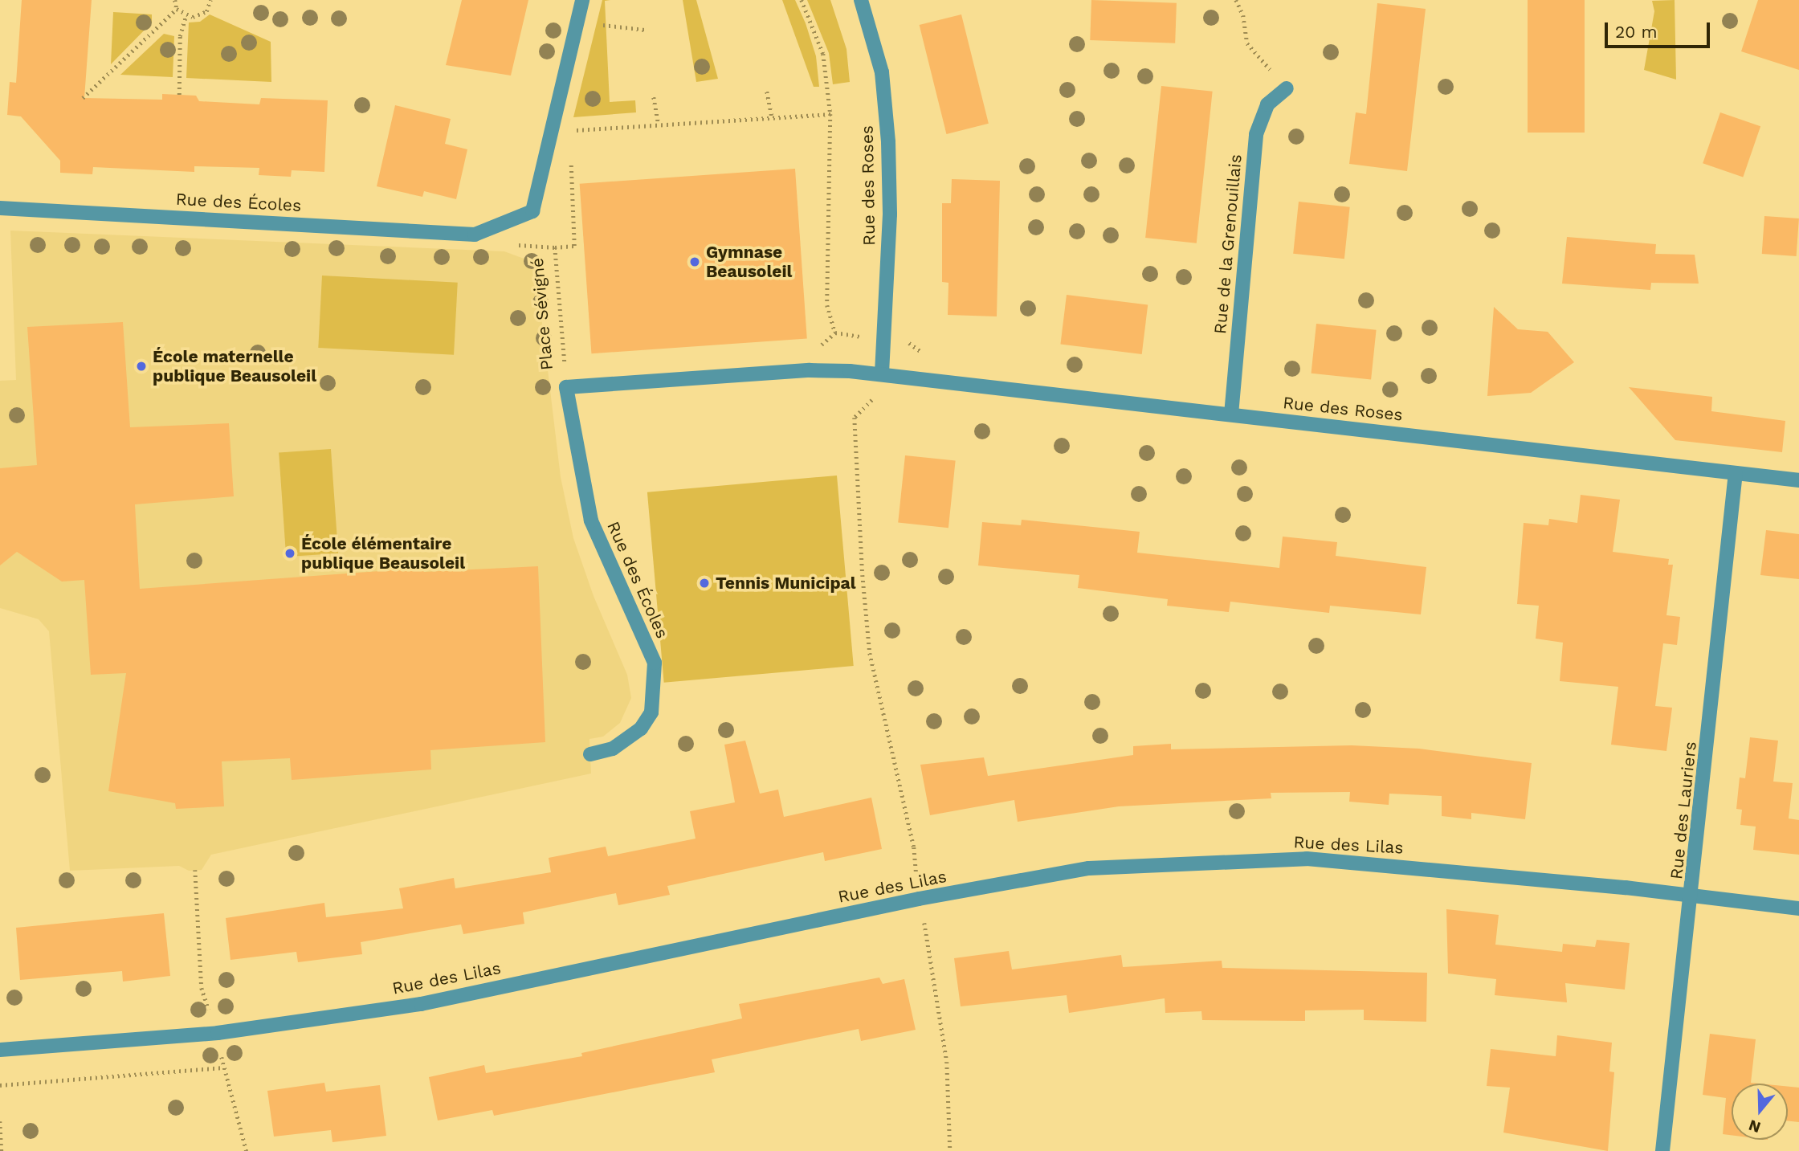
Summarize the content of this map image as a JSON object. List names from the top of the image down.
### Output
{
  "streets": {
    "street": [
      "Rue des Roses",
      "Rue des Écoles",
      "Rue de la Grenouillais",
      "Place Sévigné",
      "Rue des Lauriers",
      "Rue des Lilas"
    ]
  },
  "crossings": [
    ["Rue des Roses", "Rue de la Grenouillais"],
    ["Rue des Roses", "Place Sévigné"],
    ["Rue des Roses", "Rue des Lauriers"],
    ["Rue des Écoles", "Place Sévigné"],
    ["Rue des Lauriers", "Rue des Lilas"]
  ],
  "places": [
    "Gymnase Beausoleil",
    "École maternelle publique Beausoleil",
    "École élémentaire publique Beausoleil",
    "Tennis Municipal"
  ],
  "scale_bar": "20 m",
  "north": "bottom"
}
